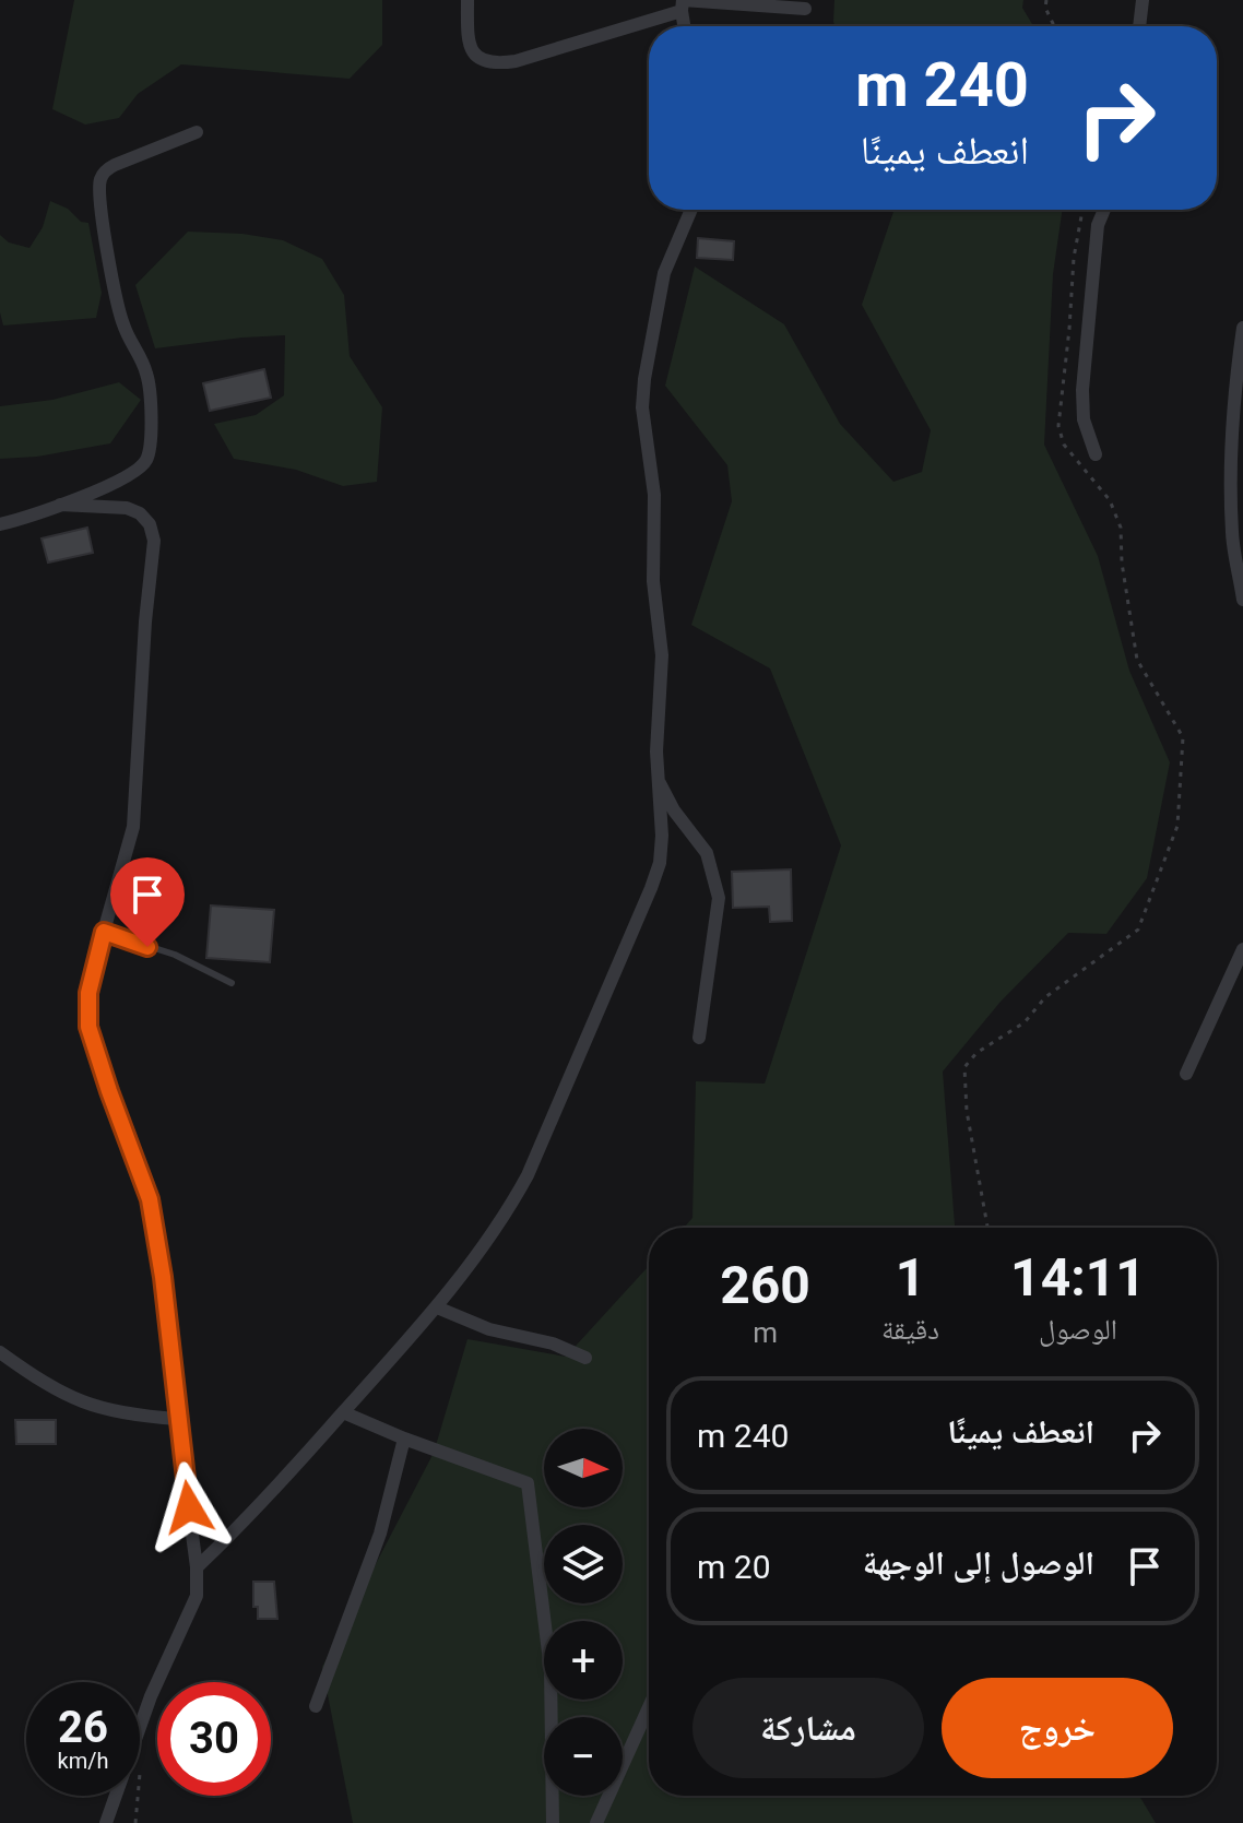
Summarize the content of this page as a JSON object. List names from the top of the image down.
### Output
{
  "north": "right",
  "page": {
    "turn": ["240 m", "انعطف يمينًا"],
    "eta": [
      "14:11",
      "الوصول",
      "1",
      "دقيقة",
      "260",
      "m"
    ],
    "list": [
      {
        "name": "انعطف يمينًا",
        "value": "240 m"
      },
      {
        "name": "الوصول إلى الوجهة",
        "value": "20 m"
      }
    ],
    "map_buttons": ["+", "−"],
    "buttons": ["خروج", "مشاركة"],
    "speed": "26 km/h",
    "limit": "30"
  }
}
